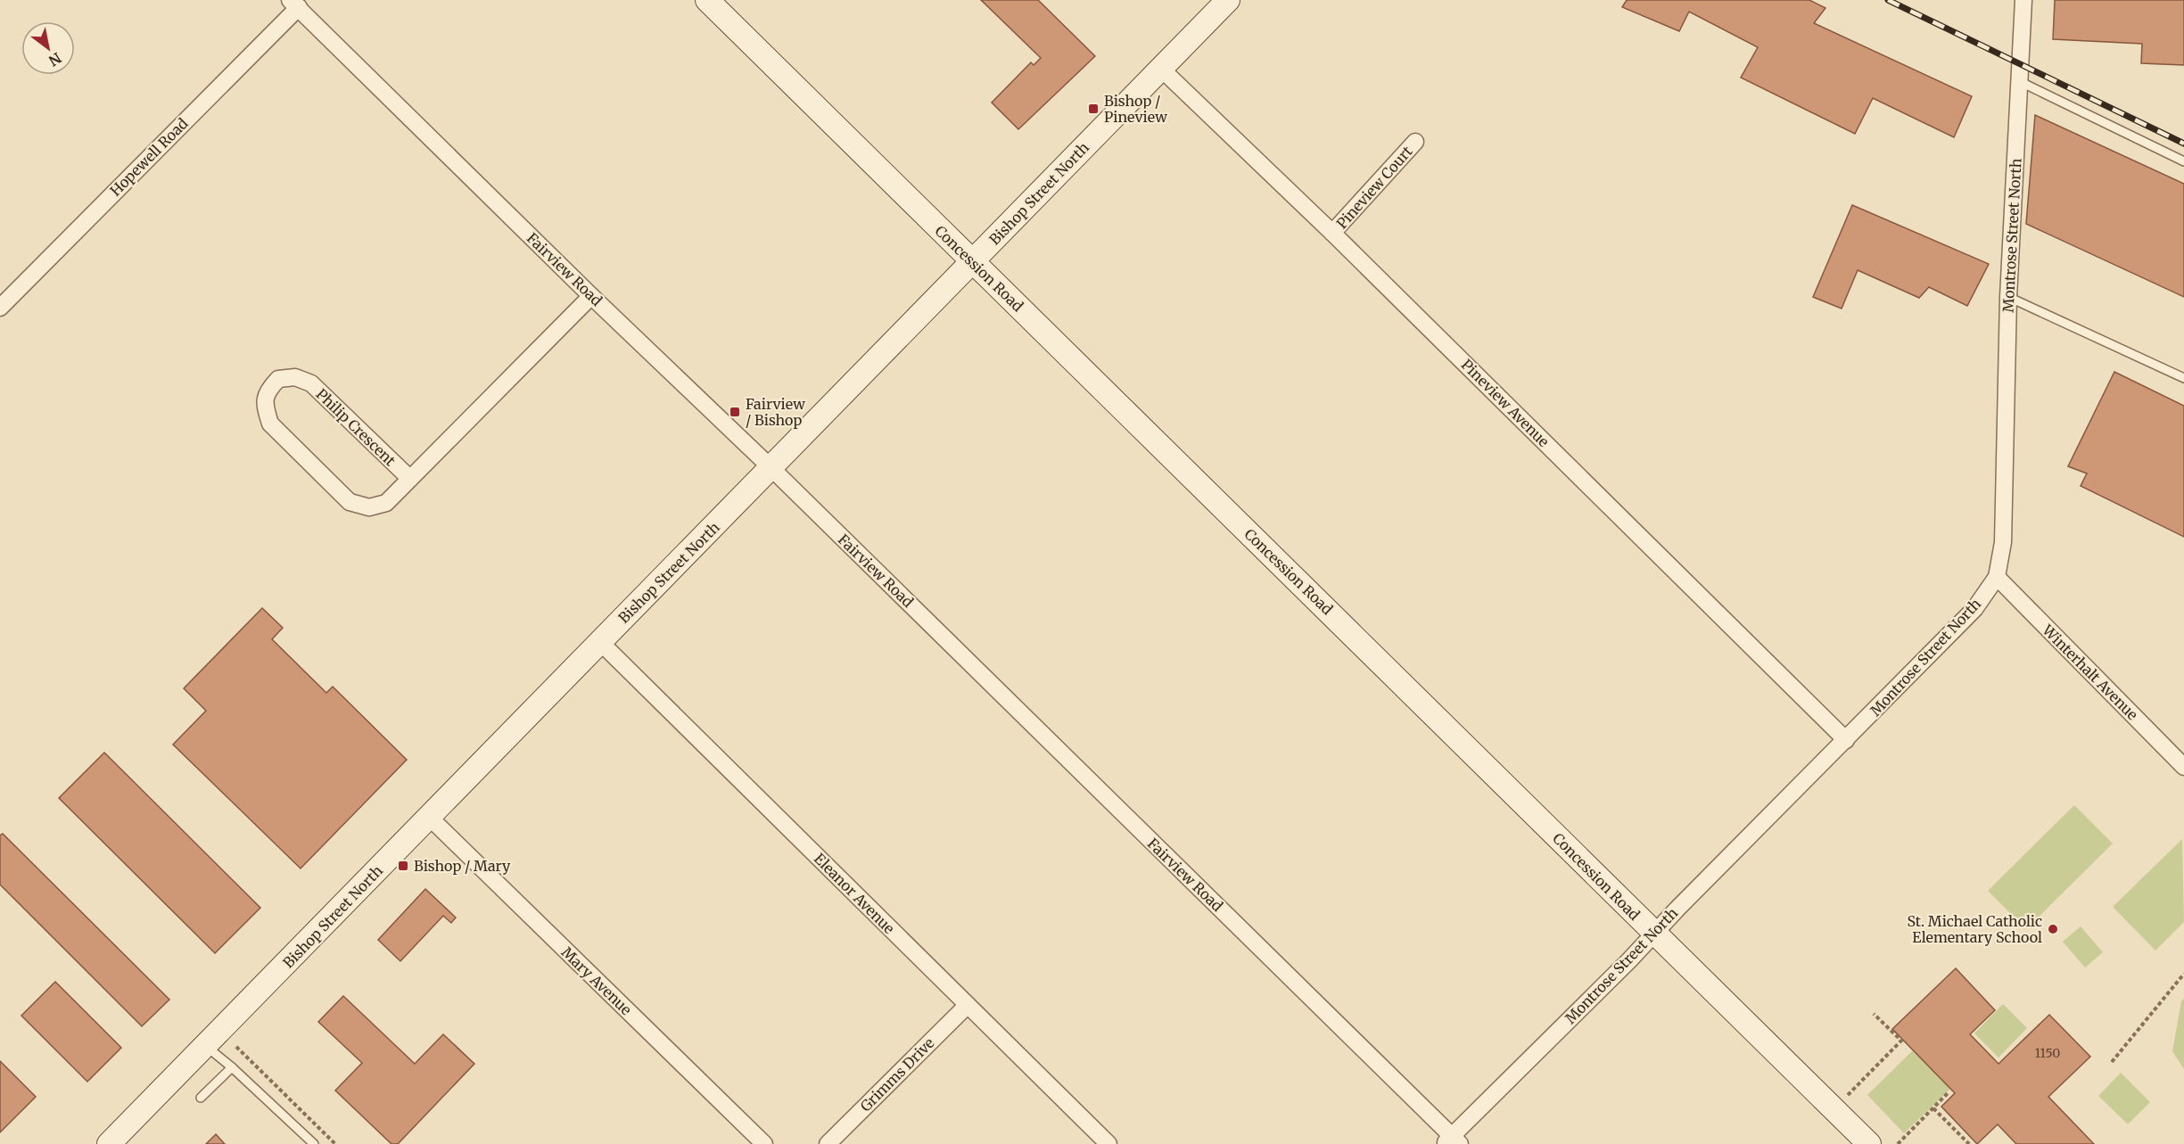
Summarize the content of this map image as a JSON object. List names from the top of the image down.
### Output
{
  "streets": {
    "main road": ["Bishop Street North", "Concession Road"],
    "street": [
      "Hopewell Road",
      "Pineview Court",
      "Montrose Street North",
      "Fairview Road",
      "Pineview Avenue",
      "Philip Crescent",
      "Winterhalt Avenue",
      "Eleanor Avenue",
      "Mary Avenue",
      "Grimms Drive"
    ]
  },
  "crossings": [
    ["Hopewell Road", "Fairview Road"],
    ["Pineview Court", "Pineview Avenue"],
    ["Bishop Street North", "Concession Road"],
    ["Bishop Street North", "Fairview Road"],
    ["Bishop Street North", "Pineview Avenue"],
    ["Bishop Street North", "Eleanor Avenue"],
    ["Bishop Street North", "Mary Avenue"],
    ["Montrose Street North", "Concession Road"],
    ["Montrose Street North", "Fairview Road"],
    ["Montrose Street North", "Pineview Avenue"],
    ["Montrose Street North", "Winterhalt Avenue"],
    ["Fairview Road", "Philip Crescent"],
    ["Eleanor Avenue", "Grimms Drive"]
  ],
  "places": {
    "transit": ["Bishop / Pineview", "Fairview / Bishop", "Bishop / Mary"],
    "other": ["St. Michael Catholic Elementary School"]
  },
  "house_numbers": ["1150"],
  "north": "bottom right"
}
